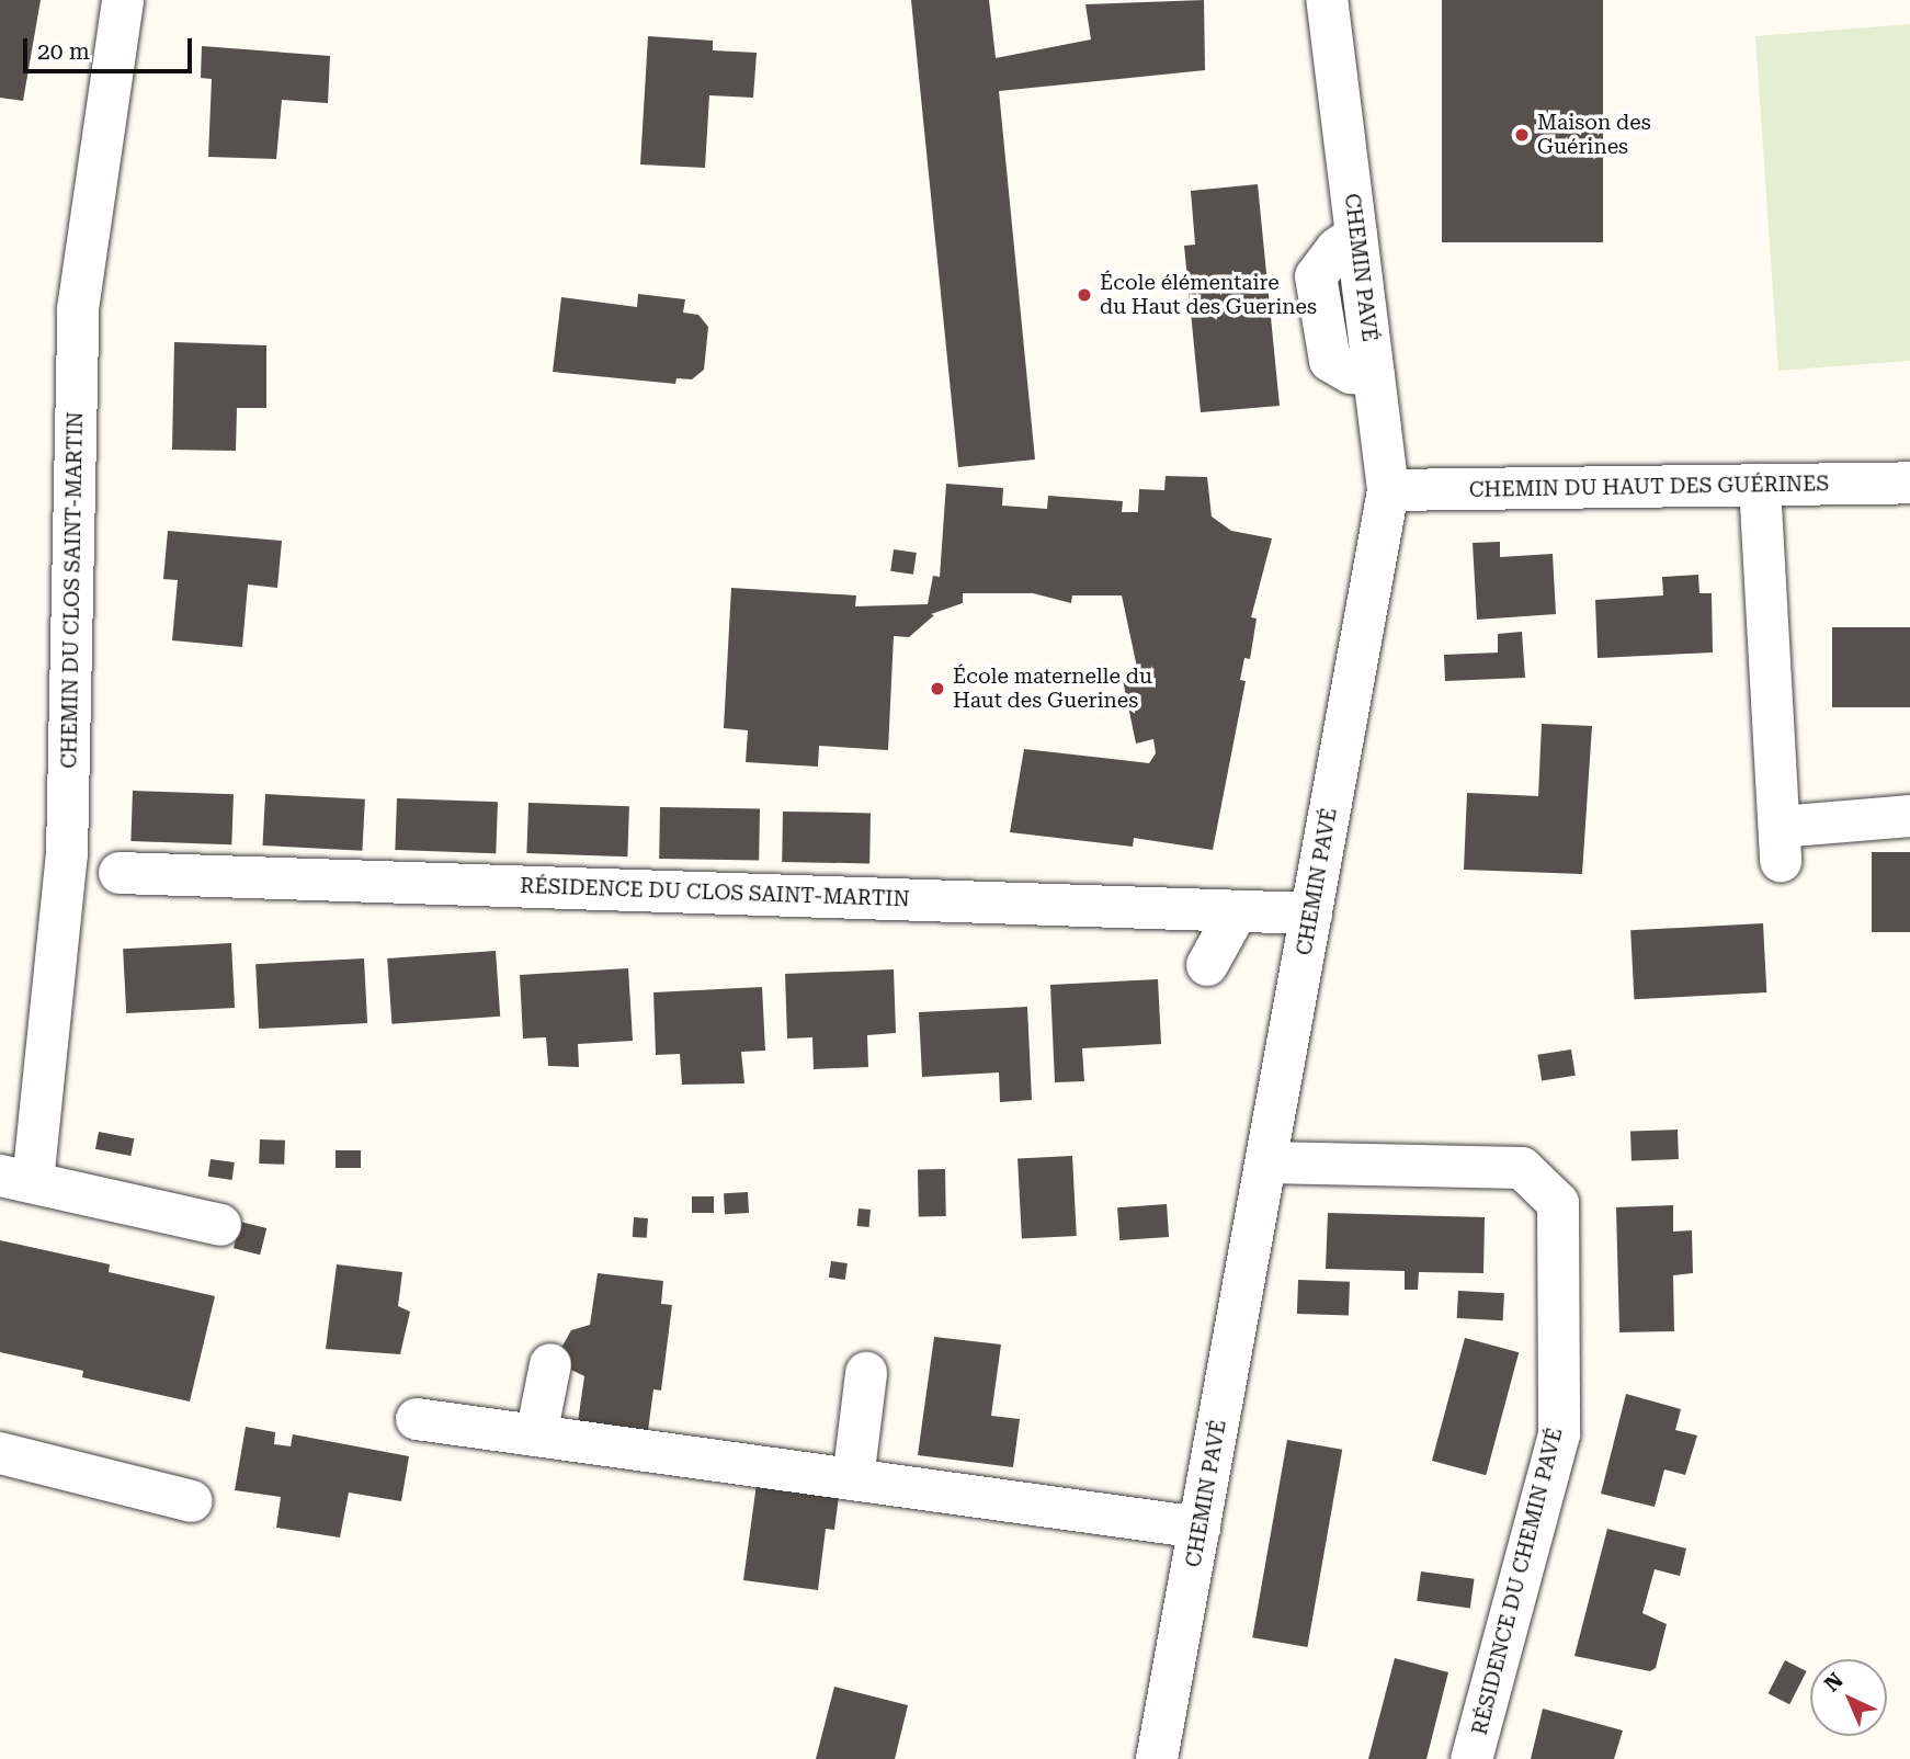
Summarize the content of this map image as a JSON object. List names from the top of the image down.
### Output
{
  "streets": {
    "street": [
      "CHEMIN PAVÉ",
      "CHEMIN DU HAUT DES GUÉRINES",
      "CHEMIN DU CLOS SAINT-MARTIN",
      "RÉSIDENCE DU CLOS SAINT-MARTIN",
      "RÉSIDENCE DU CHEMIN PAVÉ"
    ]
  },
  "crossings": [
    ["CHEMIN PAVÉ", "CHEMIN DU HAUT DES GUÉRINES"],
    ["CHEMIN PAVÉ", "RÉSIDENCE DU CLOS SAINT-MARTIN"],
    ["CHEMIN PAVÉ", "RÉSIDENCE DU CHEMIN PAVÉ"]
  ],
  "places": ["Maison des Guérines", "École élémentaire du Haut des Guerines", "École maternelle du Haut des Guerines"],
  "scale_bar": "20 m",
  "north": "top left"
}
